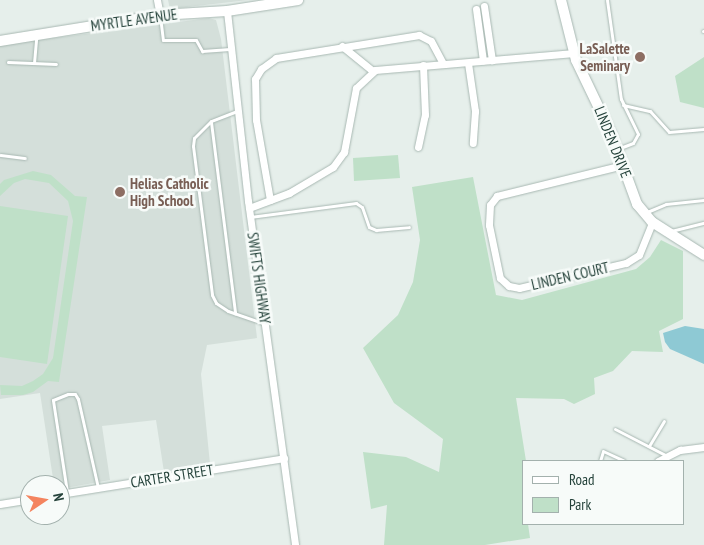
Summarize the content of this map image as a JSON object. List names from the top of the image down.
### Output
{
  "streets": {
    "street": [
      "MYRTLE AVENUE",
      "LINDEN DRIVE",
      "LINDEN COURT",
      "SWIFTS HIGHWAY",
      "CARTER STREET"
    ]
  },
  "crossings": [
    ["MYRTLE AVENUE", "SWIFTS HIGHWAY"],
    ["LINDEN DRIVE", "LINDEN COURT"],
    ["SWIFTS HIGHWAY", "CARTER STREET"]
  ],
  "places": ["LaSalette Seminary", "Helias Catholic High School"],
  "legend": ["Road", "Park"],
  "north": "right"
}
